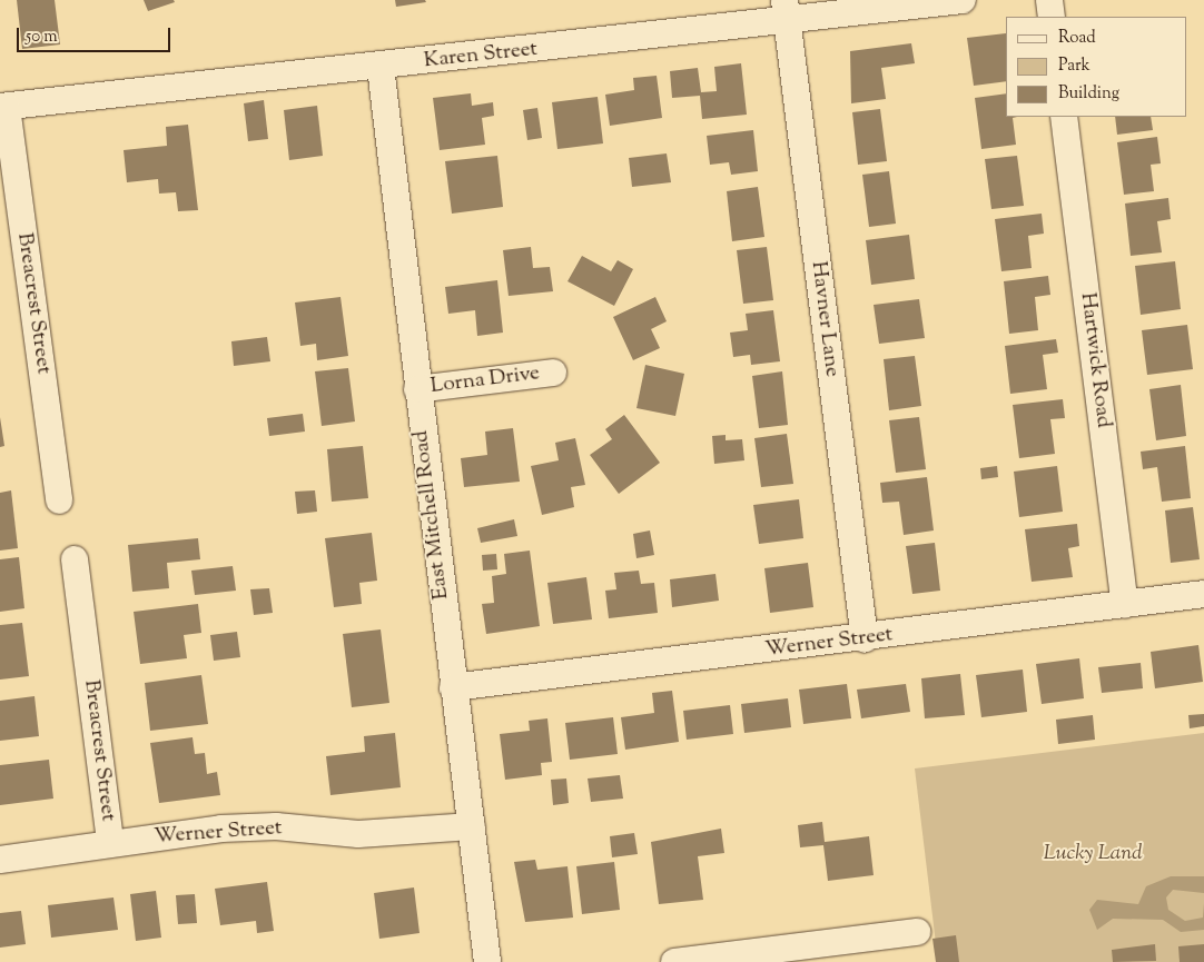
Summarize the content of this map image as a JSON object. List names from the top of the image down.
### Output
{
  "streets": {
    "street": [
      "Karen Street",
      "Breacrest Street",
      "Havner Lane",
      "Hartwick Road",
      "Lorna Drive",
      "East Mitchell Road",
      "Werner Street"
    ]
  },
  "crossings": [
    ["Karen Street", "Breacrest Street"],
    ["Karen Street", "Havner Lane"],
    ["Karen Street", "East Mitchell Road"],
    ["Breacrest Street", "Werner Street"],
    ["Havner Lane", "Werner Street"],
    ["Hartwick Road", "Werner Street"],
    ["Lorna Drive", "East Mitchell Road"],
    ["East Mitchell Road", "Werner Street"]
  ],
  "parks": ["Lucky Land"],
  "legend": ["Road", "Park", "Building"],
  "scale_bar": "50 m"
}
